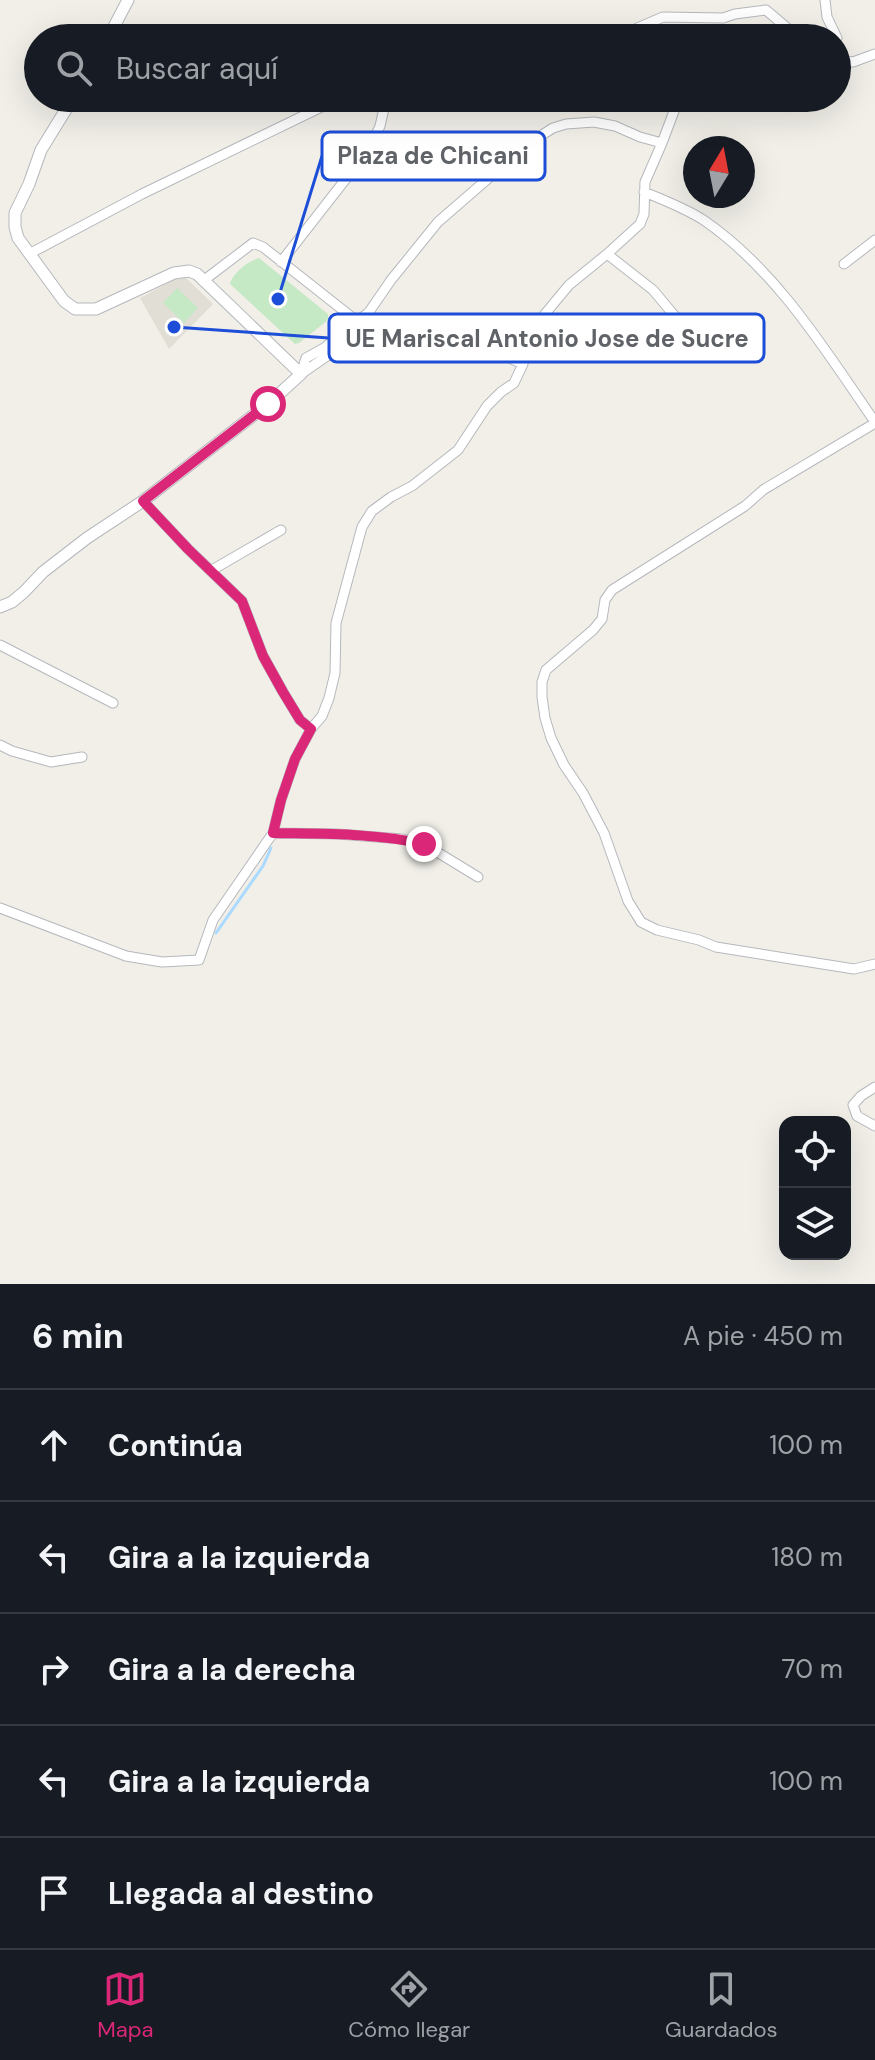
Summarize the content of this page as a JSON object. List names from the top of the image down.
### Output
{
  "places": ["Plaza de Chicani", "UE Mariscal Antonio Jose de Sucre"],
  "north": "top",
  "page": {
    "search": "Buscar aquí",
    "heading": ["6 min", "A pie · 450 m"],
    "list": [
      ["Continúa", "100 m"],
      ["Gira a la izquierda", "180 m"],
      ["Gira a la derecha", "70 m"],
      ["Gira a la izquierda", "100 m"],
      "Llegada al destino"
    ],
    "nav": ["Mapa", "Cómo llegar", "Guardados"]
  }
}
